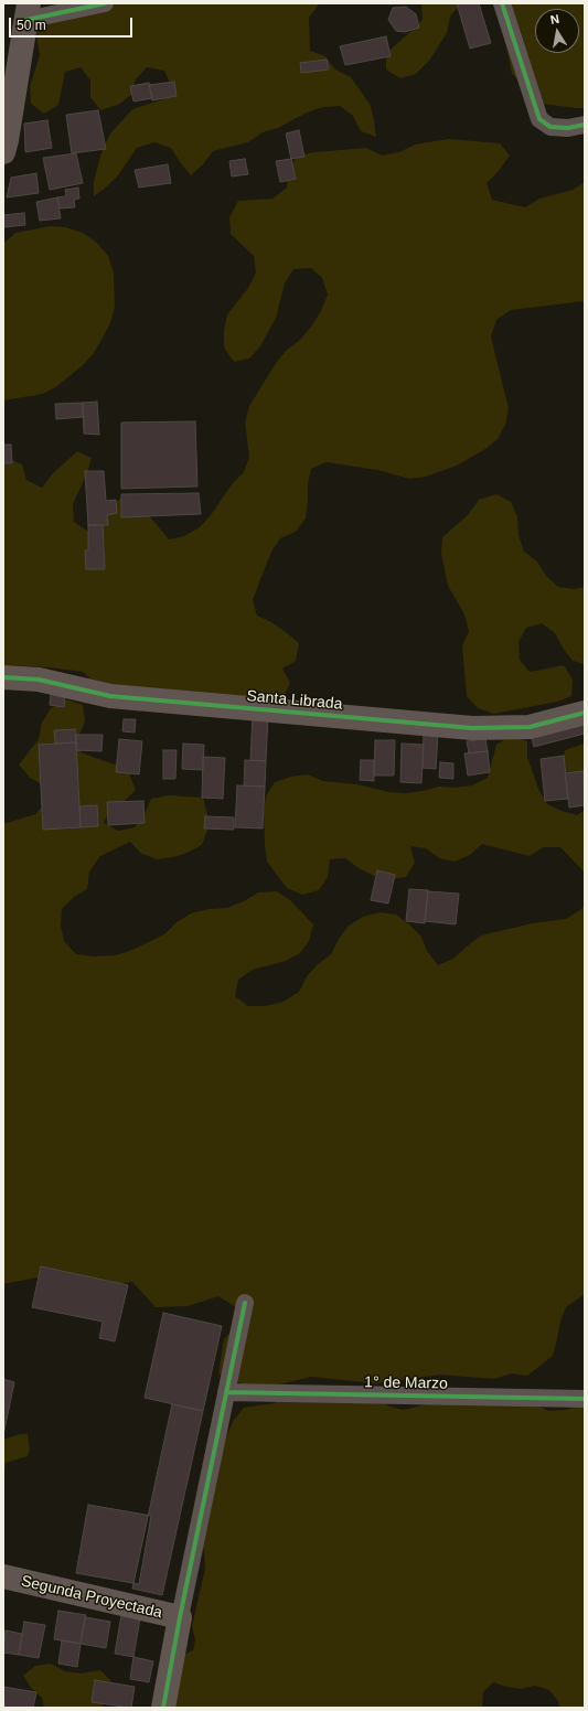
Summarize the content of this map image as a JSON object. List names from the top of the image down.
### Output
{
  "streets": {
    "street": ["Santa Librada", "1° de Marzo", "Segunda Proyectada"]
  },
  "scale_bar": "50 m",
  "north": "top"
}
